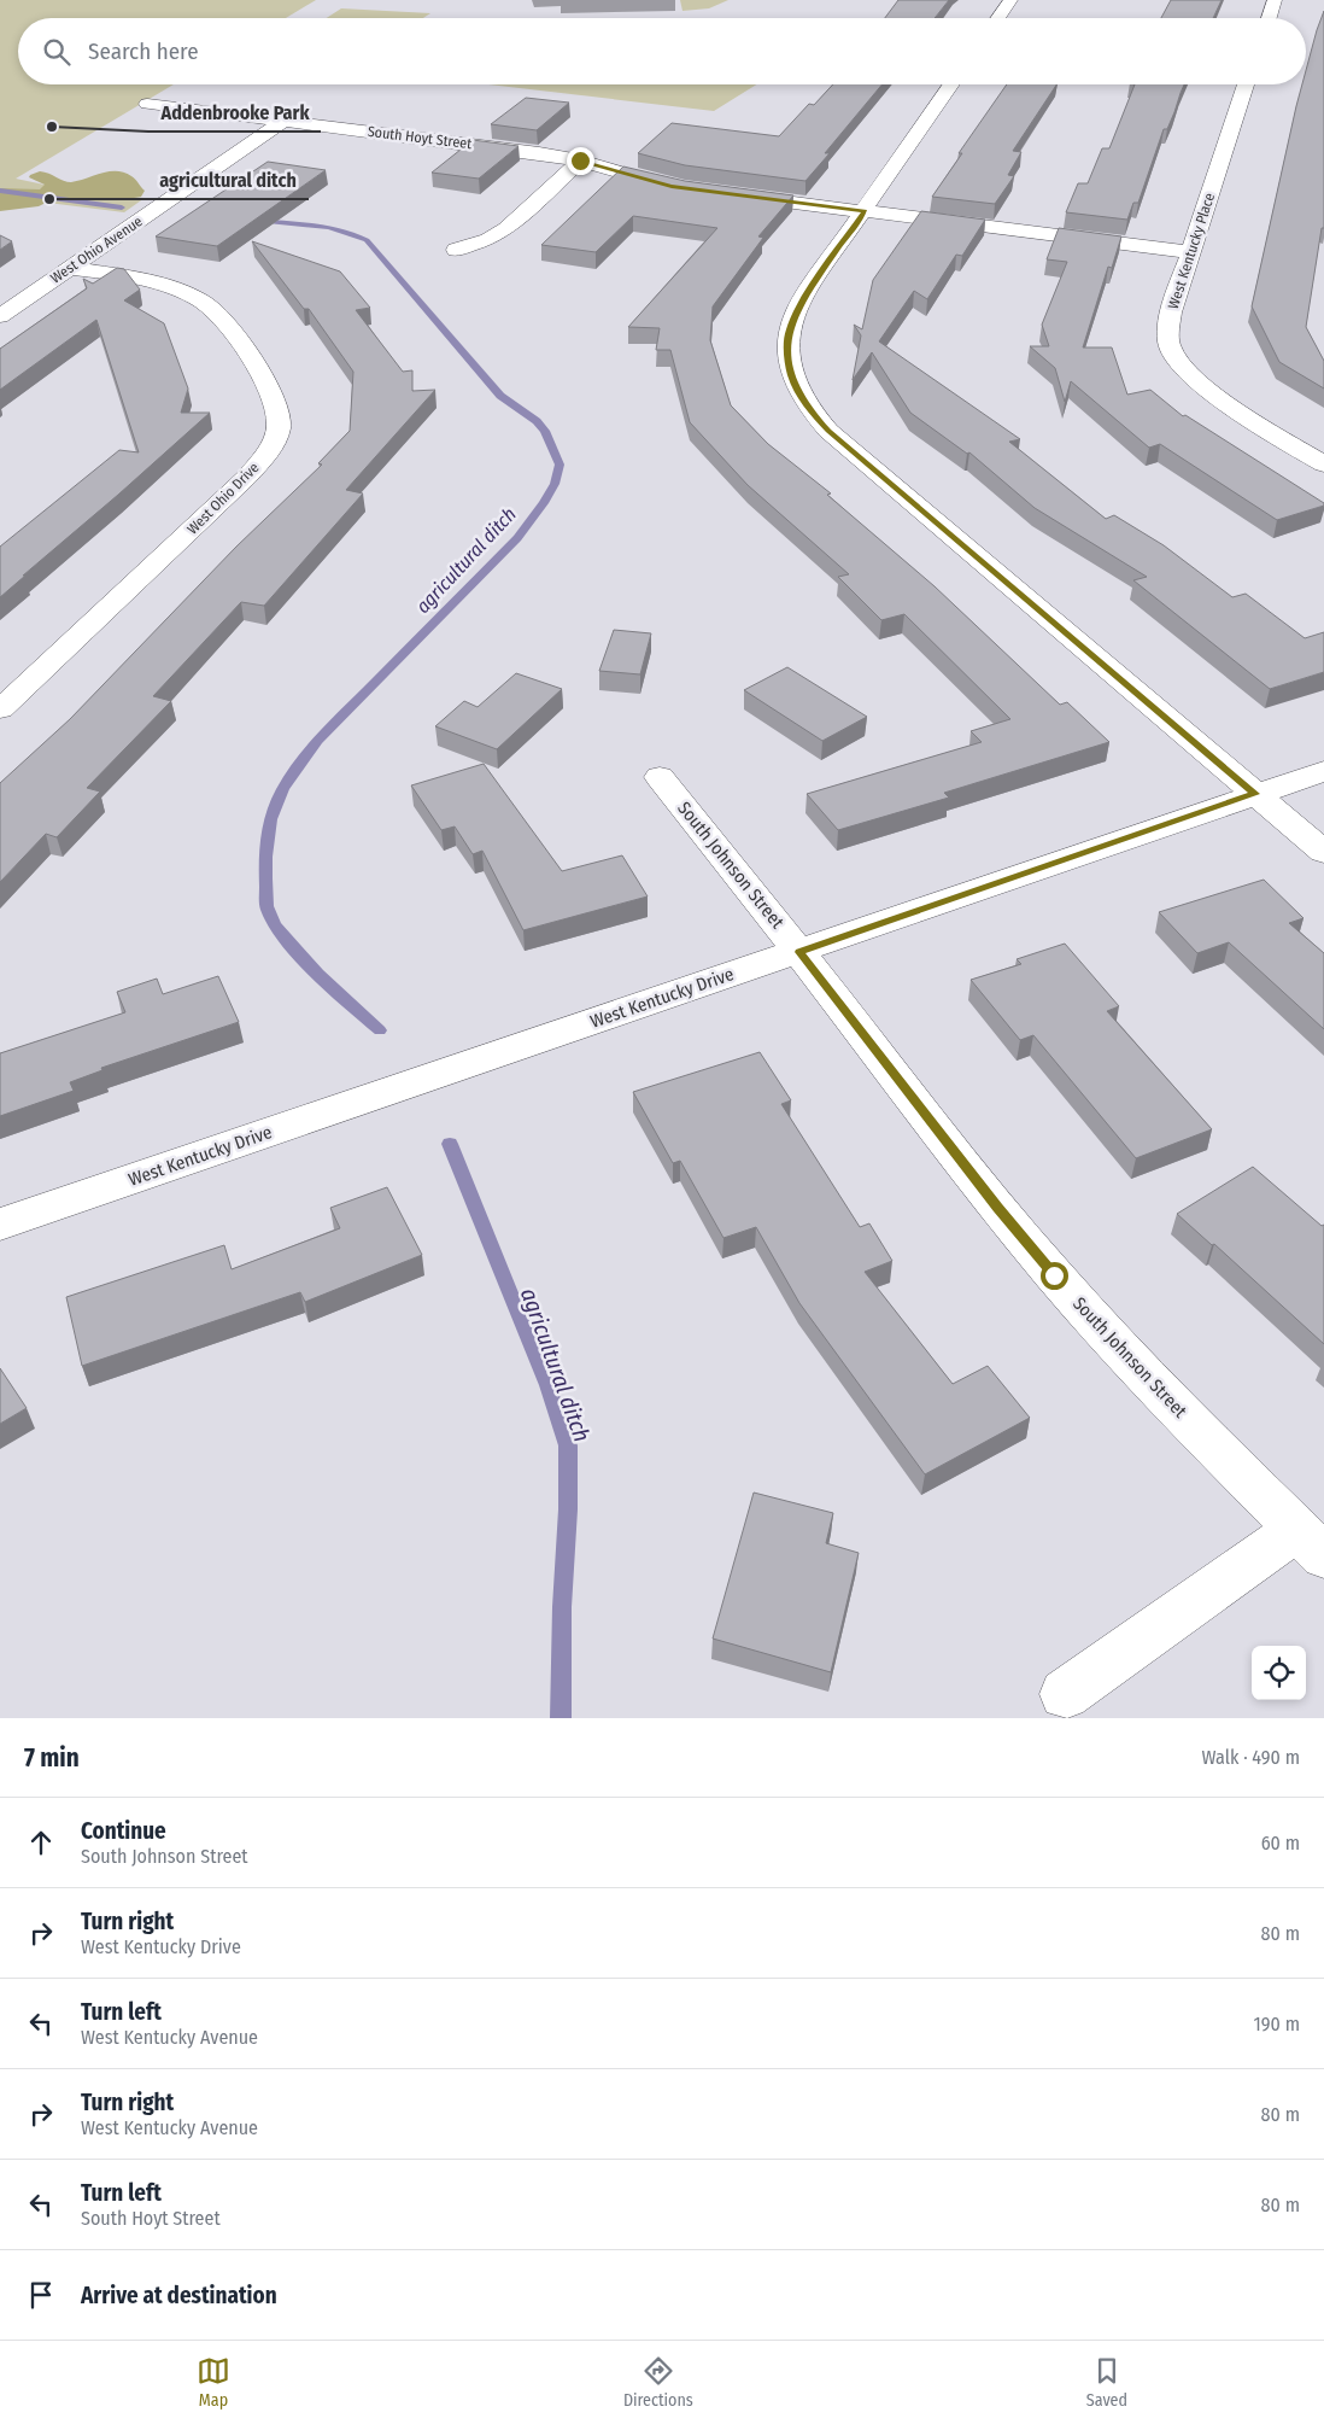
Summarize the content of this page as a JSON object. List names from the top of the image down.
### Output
{
  "streets": {
    "street": [
      "South Hoyt Street",
      "West Ohio Avenue",
      "West Kentucky Place",
      "West Ohio Drive",
      "South Johnson Street",
      "West Kentucky Drive"
    ]
  },
  "crossings": [
    ["South Hoyt Street", "West Ohio Avenue"],
    ["West Ohio Avenue", "West Ohio Drive"],
    ["South Johnson Street", "West Kentucky Drive"]
  ],
  "water": ["agricultural ditch"],
  "places": ["Addenbrooke Park", "agricultural ditch"],
  "page": {
    "search": "Search here",
    "heading": ["7 min", "Walk · 490 m"],
    "list": [
      ["Continue", "South Johnson Street", "60 m"],
      ["Turn right", "West Kentucky Drive", "80 m"],
      ["Turn left", "West Kentucky Avenue", "190 m"],
      ["Turn right", "West Kentucky Avenue", "80 m"],
      ["Turn left", "South Hoyt Street", "80 m"],
      "Arrive at destination"
    ],
    "nav": ["Map", "Directions", "Saved"]
  }
}
